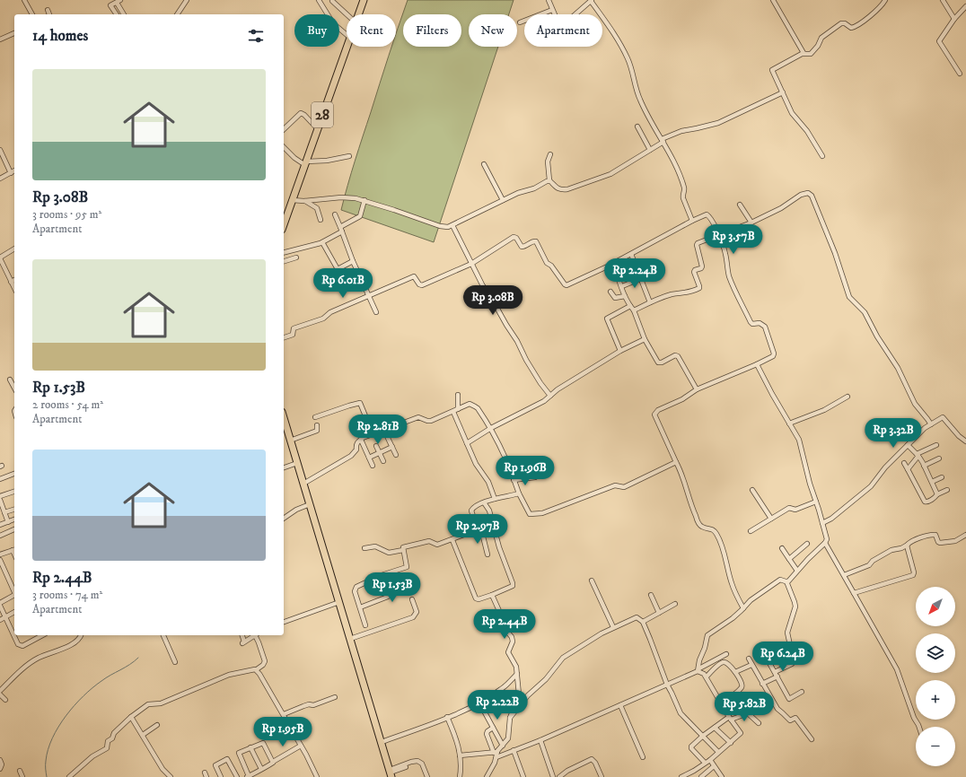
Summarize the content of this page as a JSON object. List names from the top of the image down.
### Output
{
  "streets": {
    "highway": ["28"]
  },
  "north": "bottom left",
  "page": {
    "chip": [
      "Buy",
      "Rent",
      "Filters",
      "New",
      "Apartment"
    ],
    "heading": "14 homes",
    "list": [
      {
        "name": "Rp 3.08B",
        "note": "3 rooms · 95 m² · Apartment"
      },
      {
        "name": "Rp 1.53B",
        "note": "2 rooms · 54 m² · Apartment"
      },
      {
        "name": "Rp 2.44B",
        "note": "3 rooms · 74 m² · Apartment"
      }
    ],
    "price": [
      "Rp 3.57B",
      "Rp 2.24B",
      "Rp 6.01B",
      "Rp 3.08B",
      "Rp 2.81B",
      "Rp 3.32B",
      "Rp 1.96B",
      "Rp 2.97B",
      "Rp 1.53B",
      "Rp 2.44B",
      "Rp 6.24B",
      "Rp 2.22B",
      "Rp 5.82B",
      "Rp 1.95B"
    ],
    "map_buttons": ["+", "−"]
  }
}
